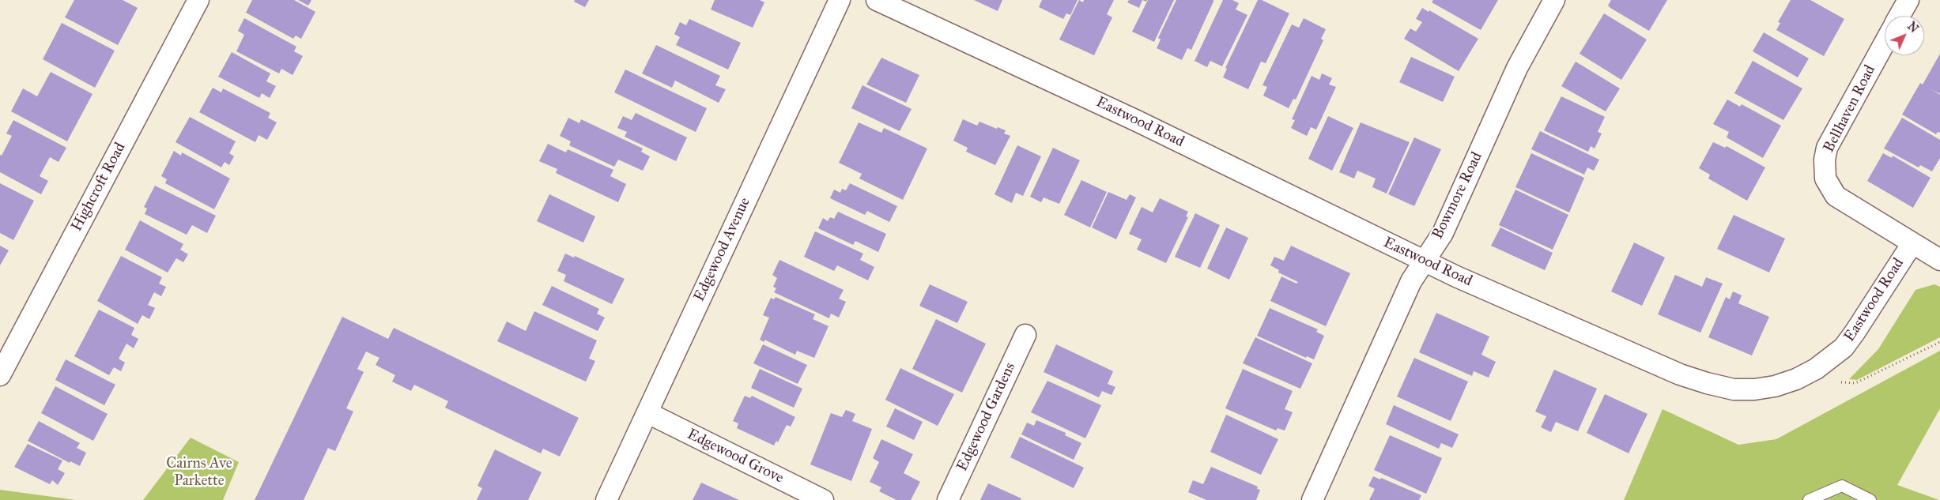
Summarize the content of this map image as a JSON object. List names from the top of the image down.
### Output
{
  "streets": {
    "street": [
      "Bellhaven Road",
      "Eastwood Road",
      "Highcroft Road",
      "Bowmore Road",
      "Edgewood Avenue",
      "Edgewood Gardens",
      "Edgewood Grove"
    ]
  },
  "crossings": [
    ["Bellhaven Road", "Eastwood Road"],
    ["Eastwood Road", "Bowmore Road"],
    ["Edgewood Avenue", "Edgewood Grove"]
  ],
  "parks": ["Cairns Ave Parkette"],
  "north": "top right"
}
